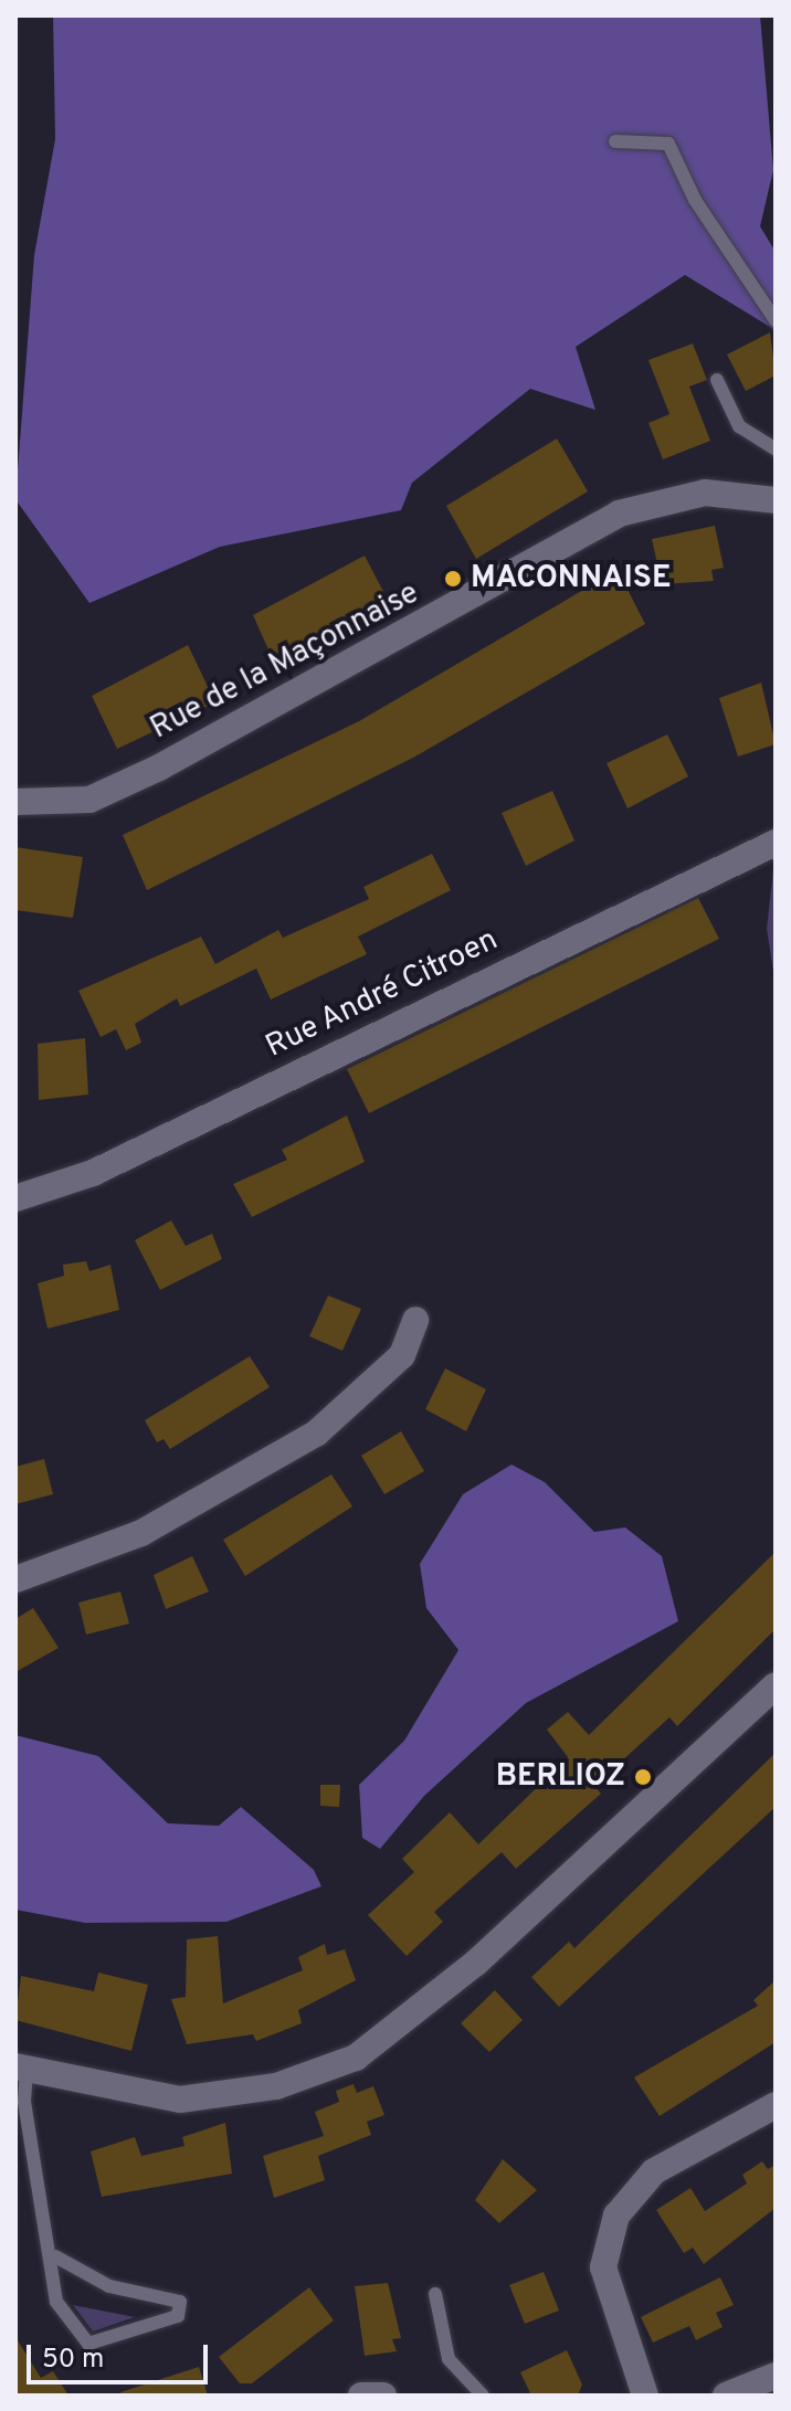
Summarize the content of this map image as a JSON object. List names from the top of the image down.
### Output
{
  "streets": {
    "street": ["Rue de la Maçonnaise", "Rue André Citroen"]
  },
  "places": ["MACONNAISE", "BERLIOZ"],
  "scale_bar": "50 m"
}
